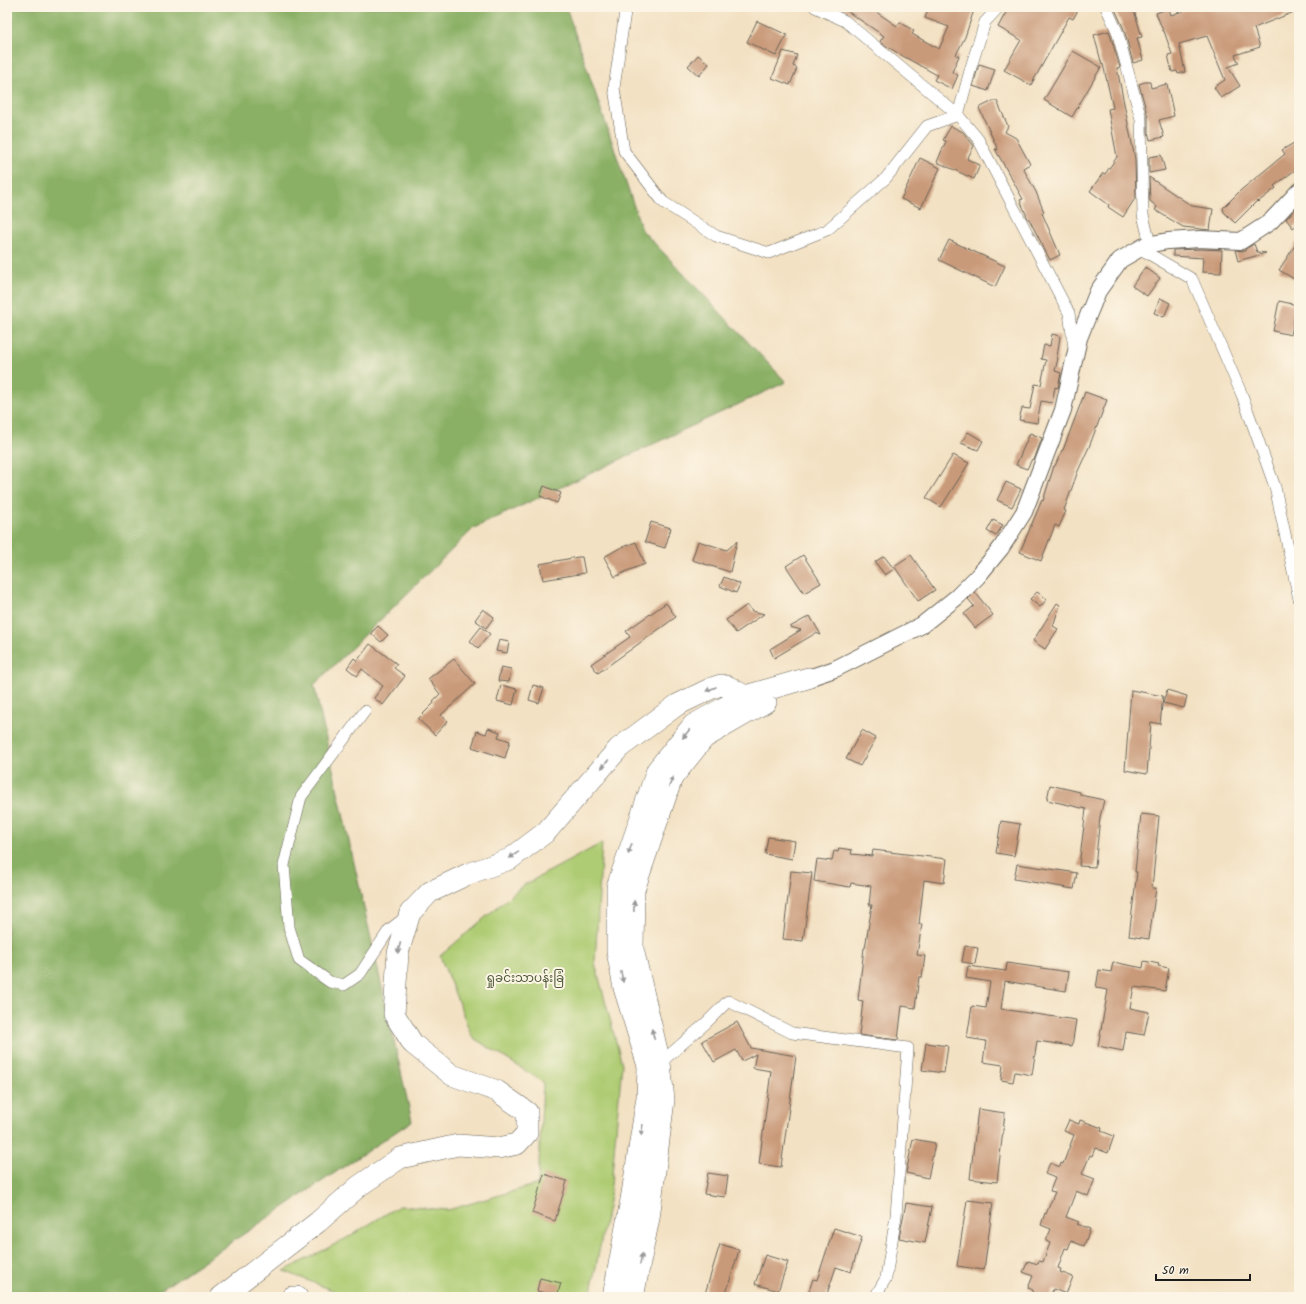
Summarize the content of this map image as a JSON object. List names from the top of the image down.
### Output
{
  "parks": ["ရှုခင်းသာပန်းခြံ"],
  "scale_bar": "50 m"
}
